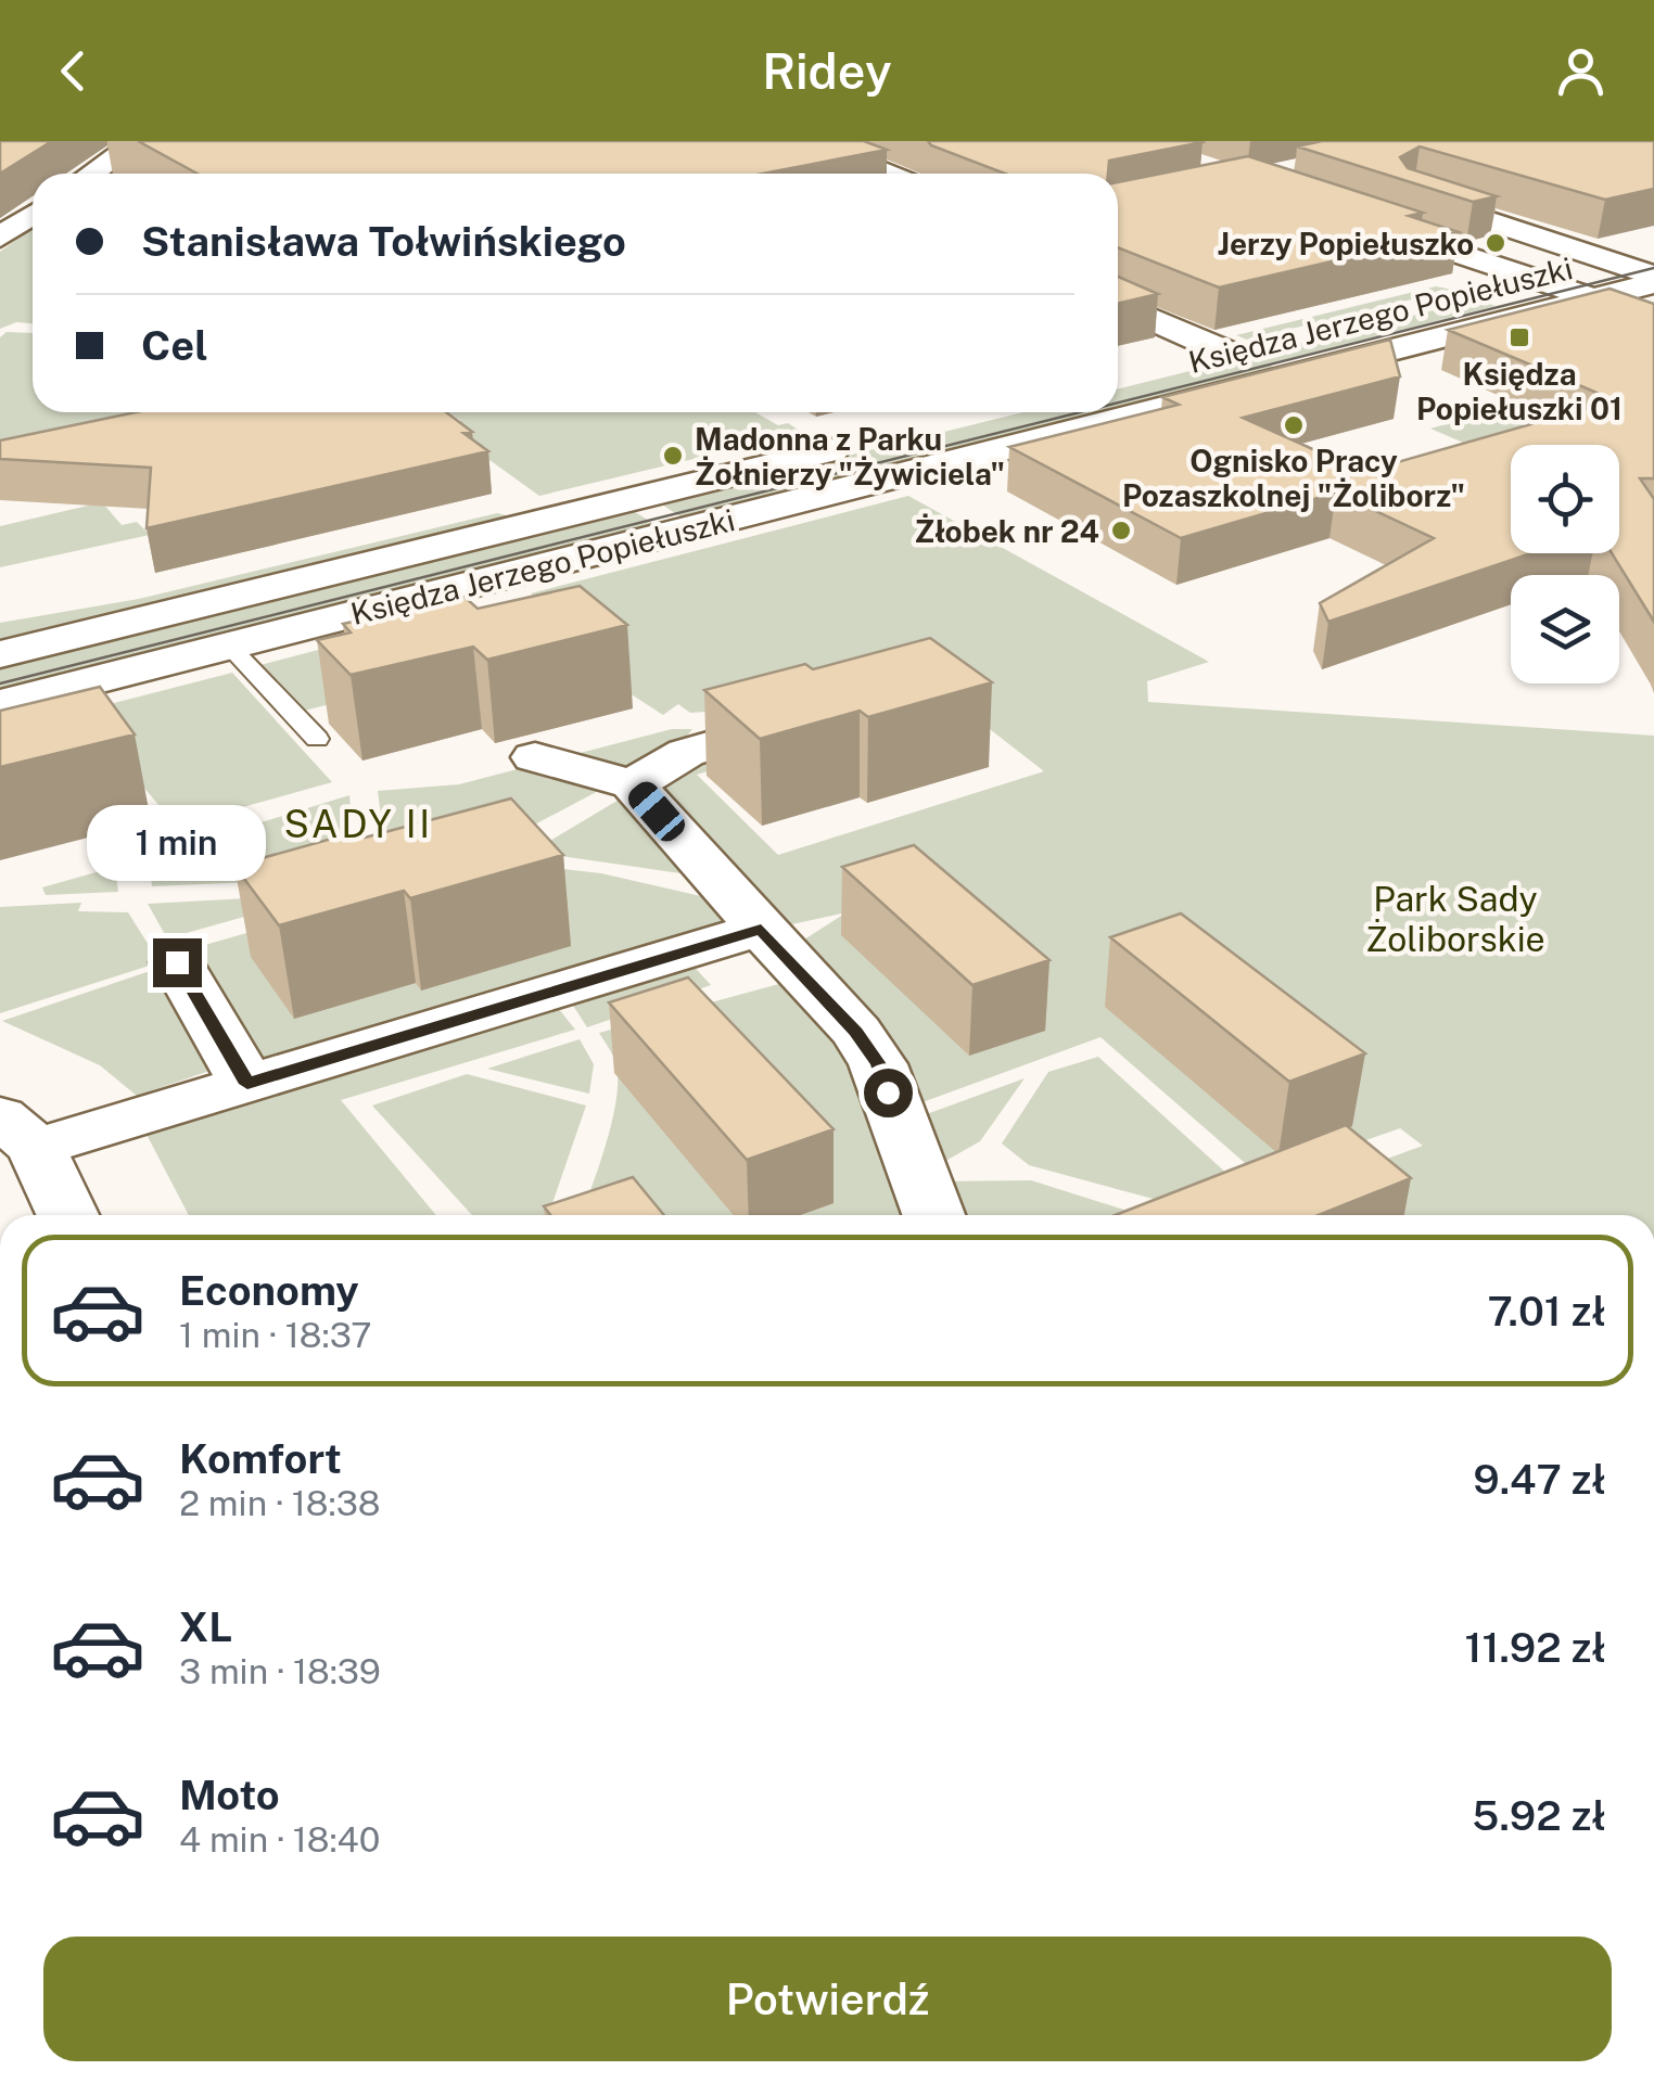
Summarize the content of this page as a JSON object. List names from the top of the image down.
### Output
{
  "streets": {
    "street": ["Księdza Jerzego Popiełuszki"]
  },
  "districts": ["SADY II"],
  "parks": ["Park Sady Żoliborskie"],
  "places": {
    "other": [
      "Jerzy Popiełuszko",
      "Ognisko Pracy Pozaszkolnej \"Żoliborz\"",
      "Madonna z Parku Żołnierzy \"Żywiciela\"",
      "Żłobek nr 24"
    ],
    "transit": ["Księdza Popiełuszki 01"]
  },
  "page": {
    "header": "Ridey",
    "banner": ["Stanisława Tołwińskiego", "Cel"],
    "bubble": "1 min",
    "list": [
      {
        "name": "Economy",
        "note": "1 min · 18:37",
        "value": "7.01 zł"
      },
      {
        "name": "Komfort",
        "note": "2 min · 18:38",
        "value": "9.47 zł"
      },
      {
        "name": "XL",
        "note": "3 min · 18:39",
        "value": "11.92 zł"
      },
      {
        "name": "Moto",
        "note": "4 min · 18:40",
        "value": "5.92 zł"
      }
    ],
    "buttons": "Potwierdź"
  }
}
